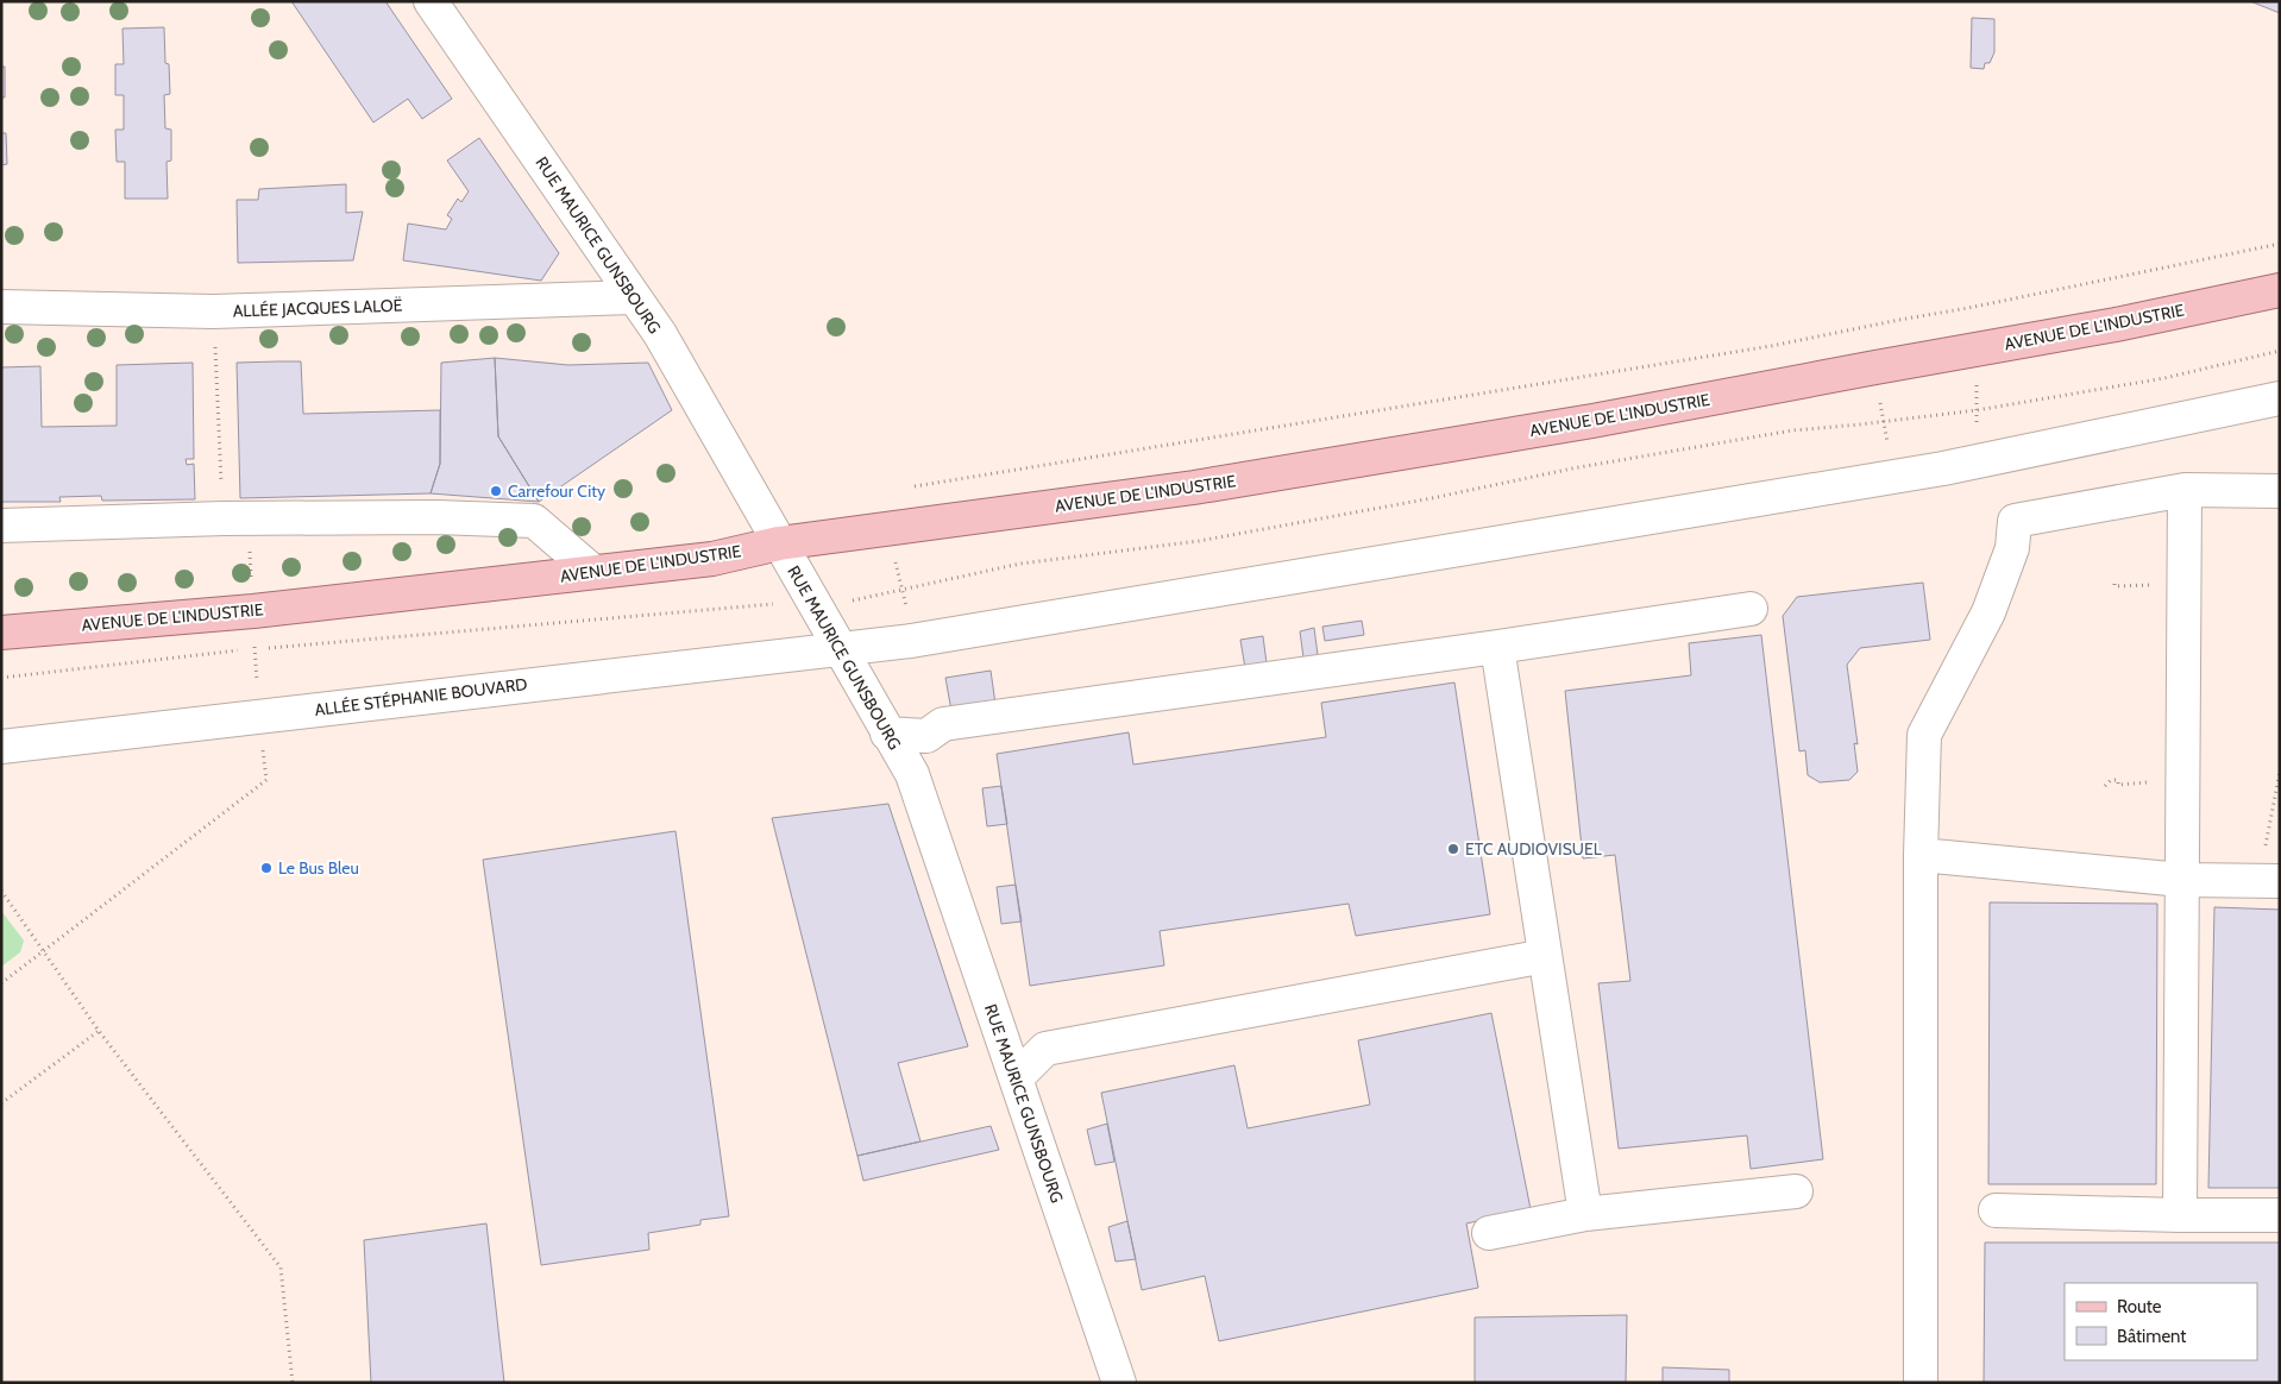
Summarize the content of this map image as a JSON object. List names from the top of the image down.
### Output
{
  "streets": {
    "main road": ["AVENUE DE L'INDUSTRIE"],
    "street": ["RUE MAURICE GUNSBOURG", "ALLÉE JACQUES LALOË", "ALLÉE STÉPHANIE BOUVARD"]
  },
  "crossings": [
    ["RUE MAURICE GUNSBOURG", "ALLÉE JACQUES LALOË"],
    ["RUE MAURICE GUNSBOURG", "AVENUE DE L'INDUSTRIE"],
    ["RUE MAURICE GUNSBOURG", "ALLÉE STÉPHANIE BOUVARD"]
  ],
  "places": ["Carrefour City", "ETC AUDIOVISUEL", "Le Bus Bleu"],
  "legend": ["Route", "Bâtiment"]
}
